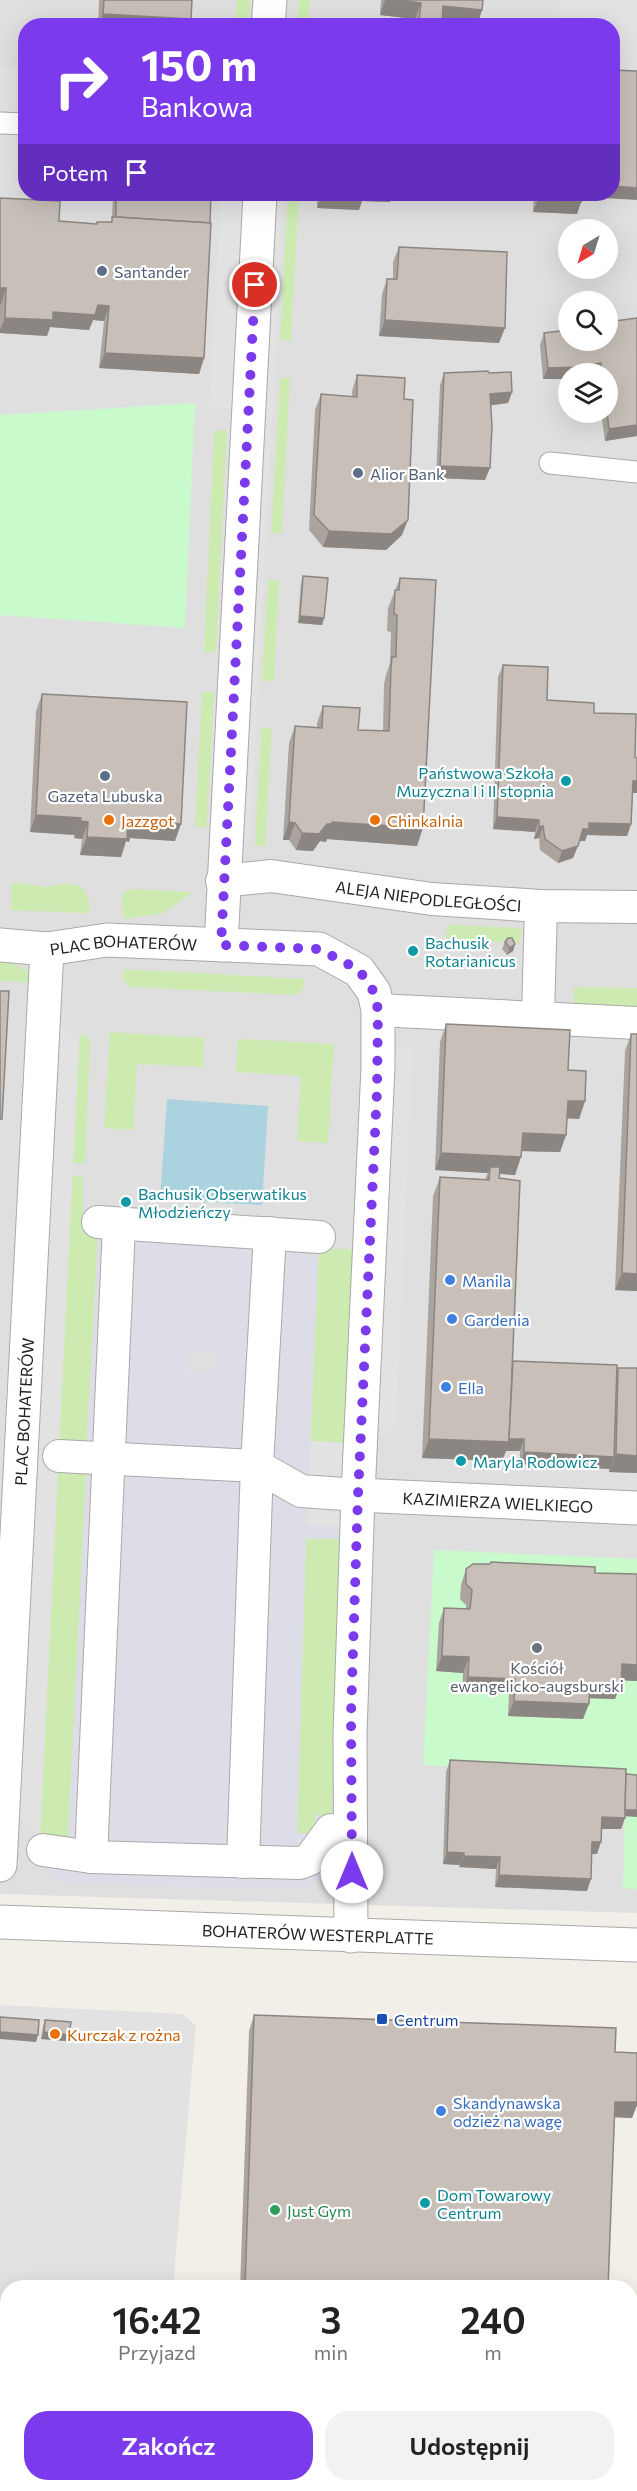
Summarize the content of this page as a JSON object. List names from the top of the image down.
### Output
{
  "streets": {
    "street": [
      "ALEJA NIEPODLEGŁOŚCI",
      "PLAC BOHATERÓW",
      "KAZIMIERZA WIELKIEGO",
      "BOHATERÓW WESTERPLATTE"
    ]
  },
  "crossings": [
    ["PLAC BOHATERÓW", "KAZIMIERZA WIELKIEGO"],
    ["PLAC BOHATERÓW", "BOHATERÓW WESTERPLATTE"]
  ],
  "places": {
    "other": [
      "Santander",
      "Alior Bank",
      "Gazeta Lubuska",
      "Państwowa Szkoła Muzyczna I i II stopnia",
      "Jazzgot",
      "Chinkalnia",
      "Bachusik Rotarianicus",
      "Bachusik Obserwatikus Młodzieńczy",
      "Manila",
      "Gardenia",
      "Ella",
      "Maryla Rodowicz",
      "Kościół ewangelicko-augsburski",
      "Kurczak z rożna",
      "Skandynawska odzież na wagę",
      "Dom Towarowy Centrum",
      "Just Gym"
    ],
    "transit": ["Centrum"]
  },
  "north": "bottom left",
  "page": {
    "turn": ["150 m", "Bankowa"],
    "then": "Potem",
    "eta": [
      "16:42",
      "Przyjazd",
      "3",
      "min",
      "240",
      "m"
    ],
    "buttons": ["Zakończ", "Udostępnij"]
  }
}
